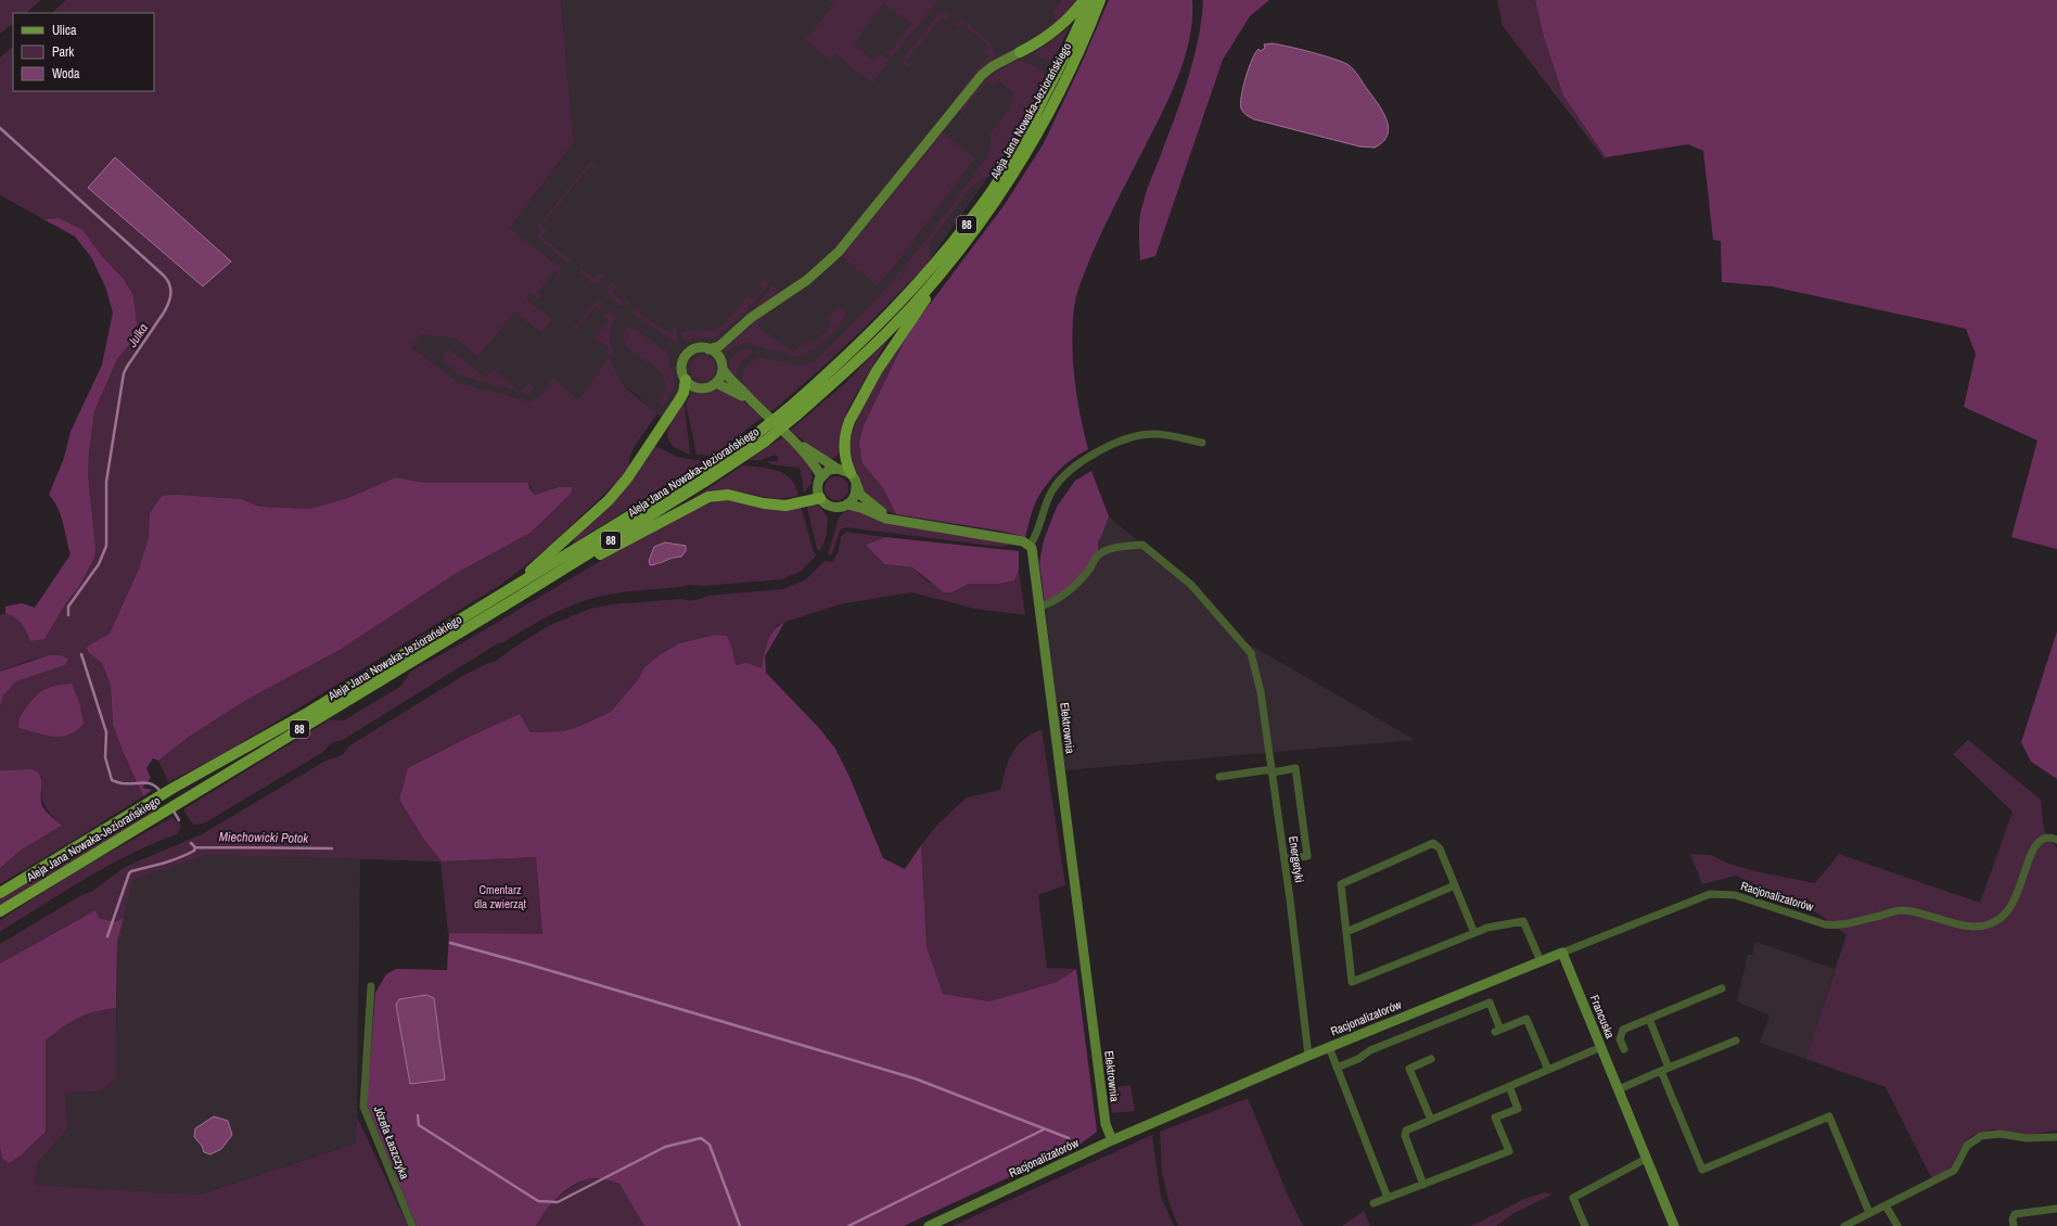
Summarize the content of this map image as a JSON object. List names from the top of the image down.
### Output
{
  "streets": {
    "main road": ["Aleja Jana Nowaka-Jeziorańskiego", "88"],
    "street": [
      "Elektrownia",
      "Energetyki",
      "Racjonalizatorów",
      "Francuska",
      "Józefa Łaszczyka"
    ]
  },
  "crossings": [
    ["Elektrownia", "Energetyki"],
    ["Elektrownia", "Racjonalizatorów"],
    ["Energetyki", "Racjonalizatorów"],
    ["Racjonalizatorów", "Francuska"]
  ],
  "water": ["Julka", "Miechowicki Potok"],
  "parks": ["Cmentarz dla zwierząt"],
  "legend": ["Ulica", "Park", "Woda"]
}
